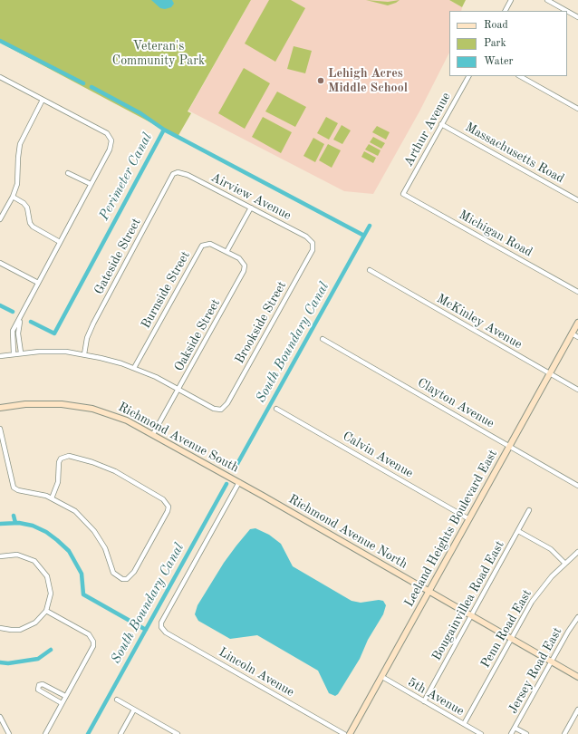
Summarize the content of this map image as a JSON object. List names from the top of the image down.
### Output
{
  "streets": {
    "street": [
      "Arthur Avenue",
      "Massachusetts Road",
      "Airview Avenue",
      "Michigan Road",
      "Gateside Street",
      "Burnside Street",
      "McKinley Avenue",
      "Brookside Street",
      "Oakside Street",
      "Clayton Avenue",
      "Richmond Avenue South",
      "Calvin Avenue",
      "Leeland Heights Boulevard East",
      "Richmond Avenue North",
      "Bougainvillea Road East",
      "Penn Road East",
      "Jersey Road East",
      "Lincoln Avenue",
      "5th Avenue"
    ]
  },
  "crossings": [
    ["Arthur Avenue", "Massachusetts Road"],
    ["Arthur Avenue", "Michigan Road"],
    ["Airview Avenue", "Gateside Street"],
    ["Airview Avenue", "Brookside Street"],
    ["Burnside Street", "Oakside Street"],
    ["McKinley Avenue", "Leeland Heights Boulevard East"],
    ["Brookside Street", "Oakside Street"],
    ["Oakside Street", "Richmond Avenue South"],
    ["Clayton Avenue", "Leeland Heights Boulevard East"],
    ["Richmond Avenue South", "Richmond Avenue North"],
    ["Richmond Avenue South", "Lincoln Avenue"],
    ["Calvin Avenue", "Leeland Heights Boulevard East"],
    ["Leeland Heights Boulevard East", "Richmond Avenue North"],
    ["Leeland Heights Boulevard East", "5th Avenue"],
    ["Richmond Avenue North", "Bougainvillea Road East"],
    ["Richmond Avenue North", "Penn Road East"],
    ["Richmond Avenue North", "Jersey Road East"],
    ["Richmond Avenue North", "Lincoln Avenue"],
    ["Bougainvillea Road East", "5th Avenue"],
    ["Penn Road East", "5th Avenue"]
  ],
  "water": ["Perimeter Canal", "South Boundary Canal"],
  "parks": ["Veteran's Community Park"],
  "places": ["Lehigh Acres Middle School"],
  "legend": ["Road", "Park", "Water"]
}
